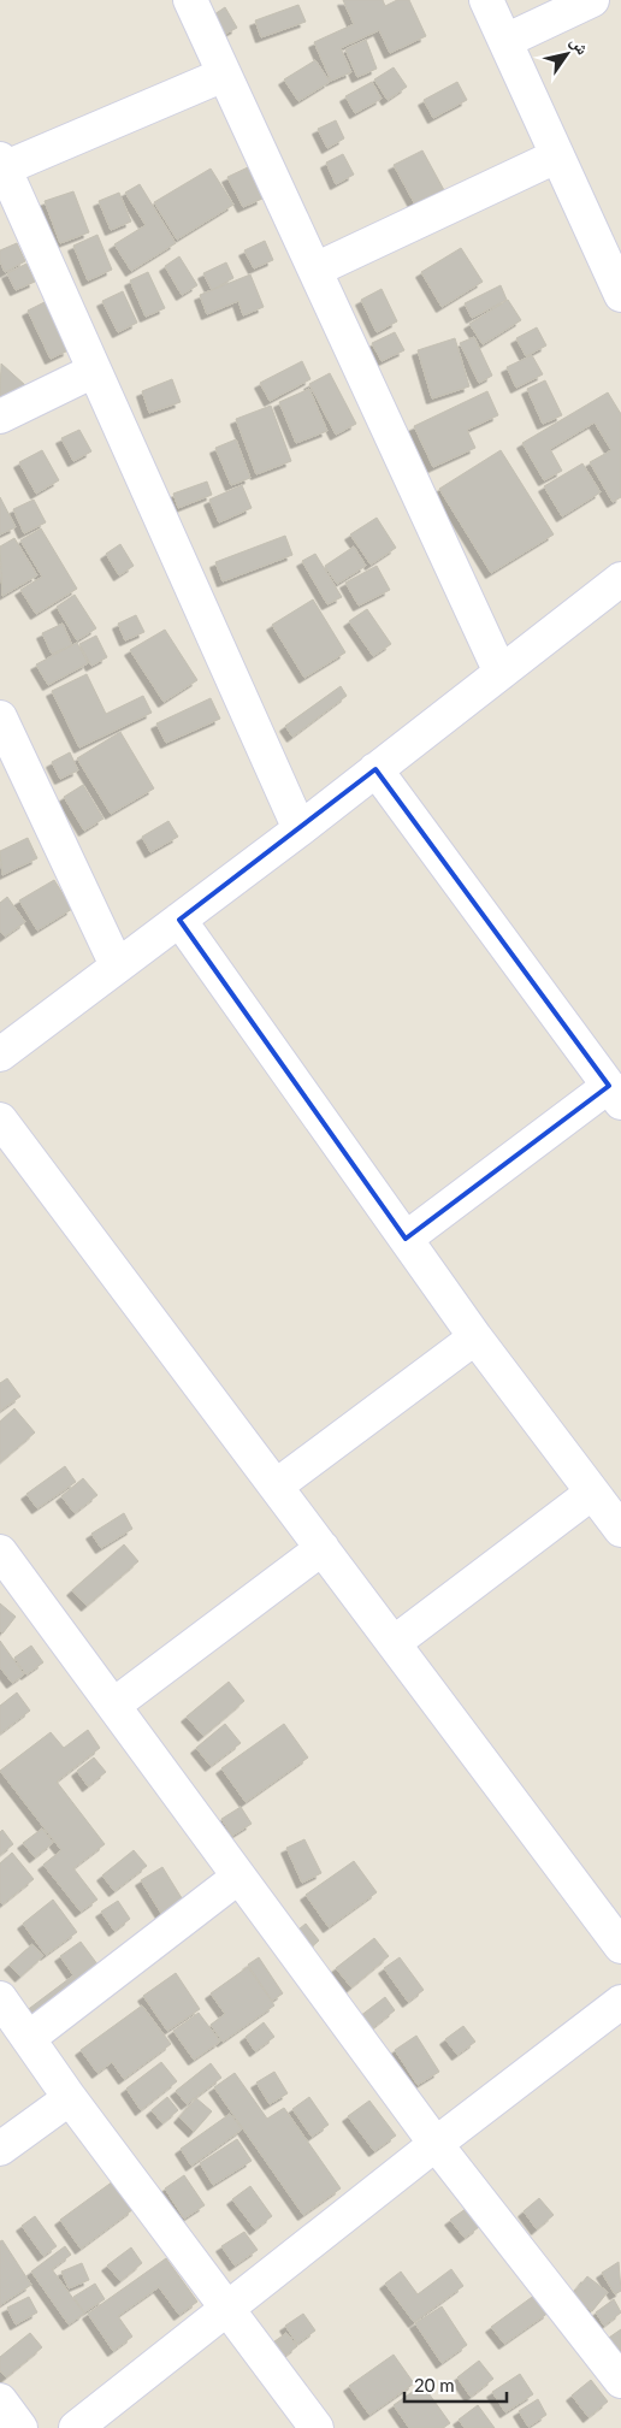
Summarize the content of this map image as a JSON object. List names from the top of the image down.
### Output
{
  "scale_bar": "20 m",
  "north": "top right"
}
